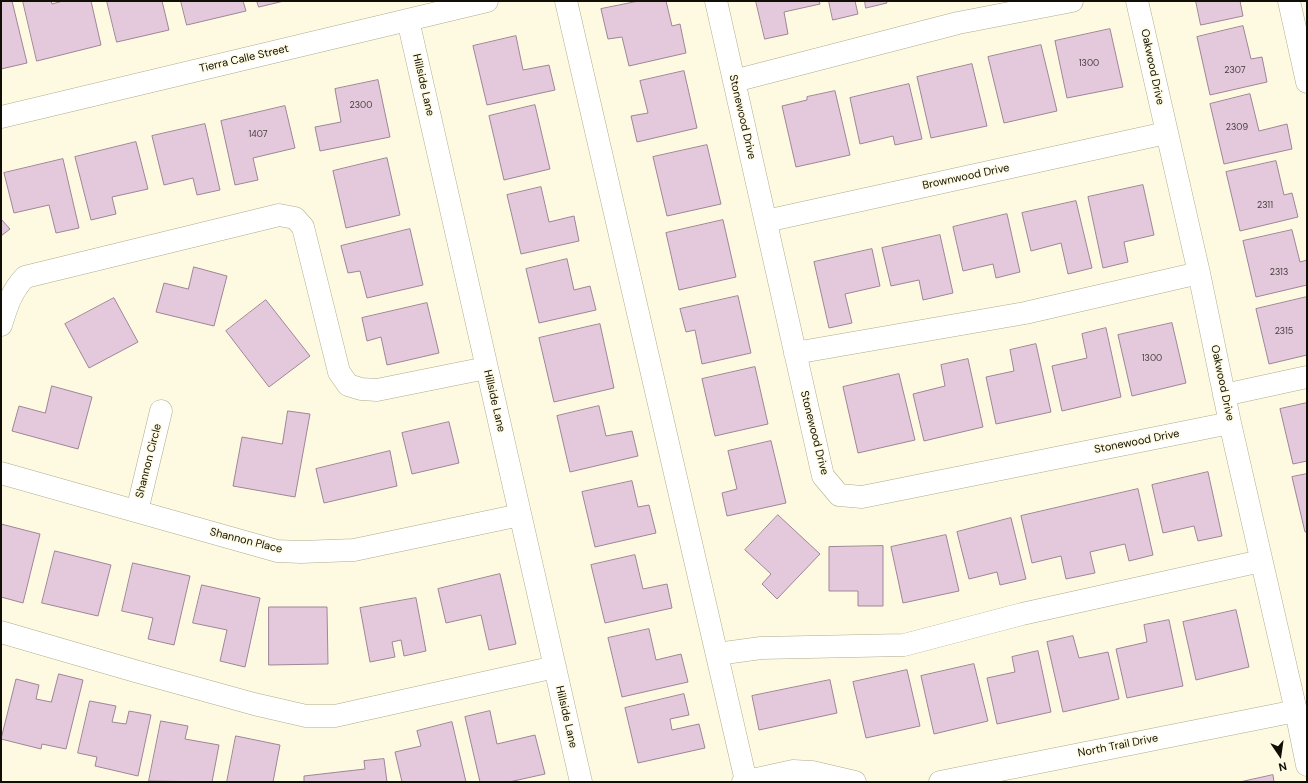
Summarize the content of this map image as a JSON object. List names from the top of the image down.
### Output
{
  "streets": {
    "street": [
      "Tierra Calle Street",
      "Oakwood Drive",
      "Hillside Lane",
      "Stonewood Drive",
      "Brownwood Drive",
      "Shannon Circle",
      "Shannon Place",
      "North Trail Drive"
    ]
  },
  "crossings": [
    ["Tierra Calle Street", "Hillside Lane"],
    ["Oakwood Drive", "Stonewood Drive"],
    ["Oakwood Drive", "Brownwood Drive"],
    ["Oakwood Drive", "North Trail Drive"],
    ["Hillside Lane", "Shannon Place"],
    ["Stonewood Drive", "Brownwood Drive"],
    ["Shannon Circle", "Shannon Place"]
  ],
  "house_numbers": [
    "1300",
    "2307",
    "2300",
    "2309",
    "1407",
    "2311",
    "2313",
    "2315",
    "1300"
  ],
  "north": "bottom"
}
